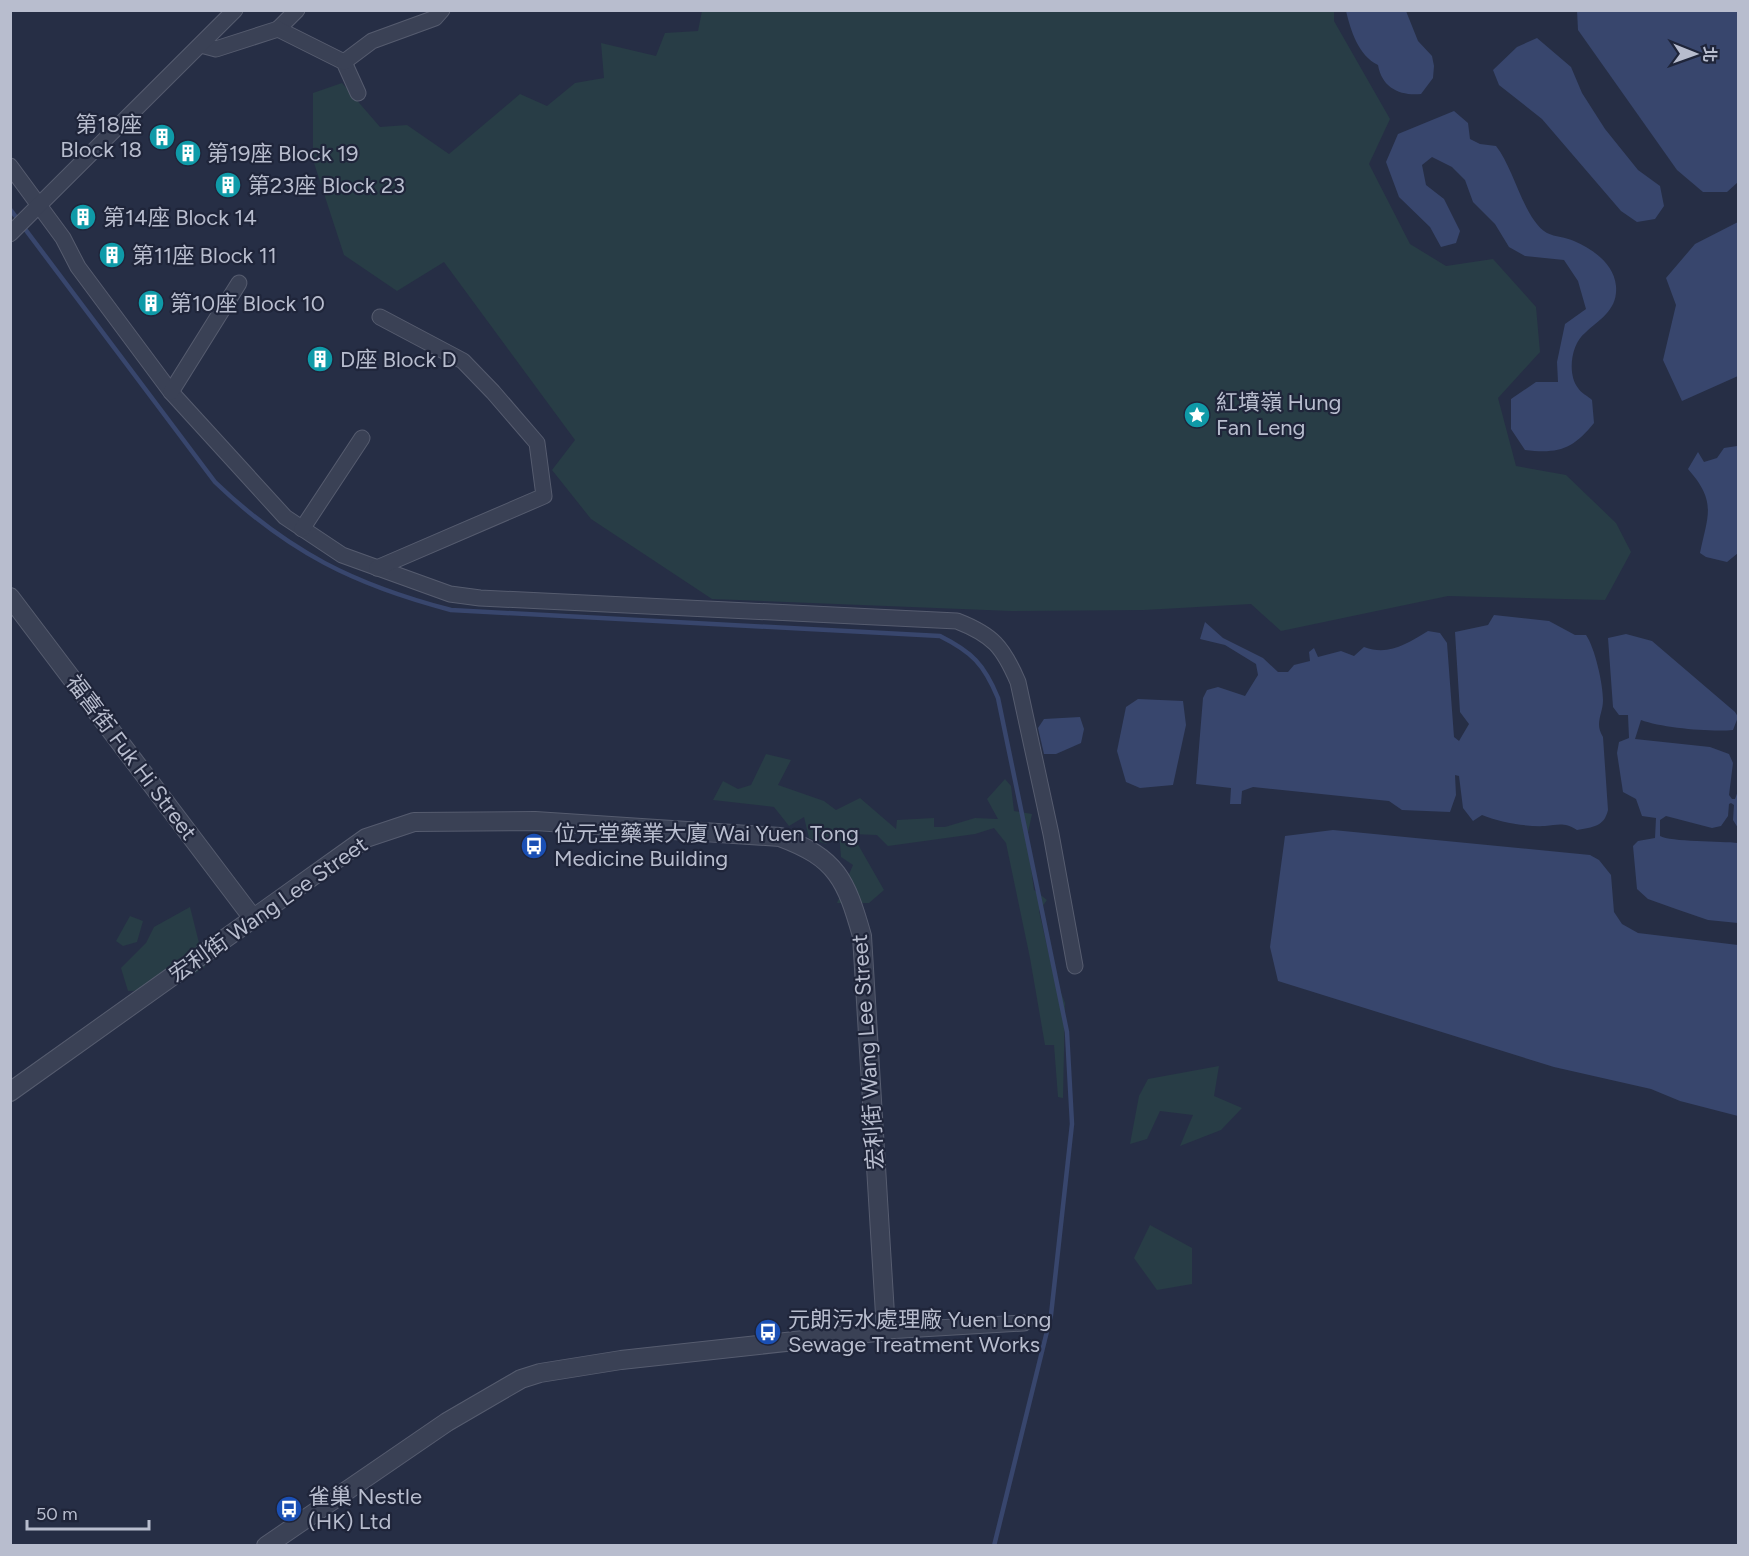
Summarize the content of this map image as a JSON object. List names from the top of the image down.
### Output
{
  "streets": {
    "street": ["福喜街 Fuk Hi Street", "宏利街 Wang Lee Street"]
  },
  "crossings": [
    ["福喜街 Fuk Hi Street", "宏利街 Wang Lee Street"]
  ],
  "places": {
    "building": [
      "第18座 Block 18",
      "第19座 Block 19",
      "第23座 Block 23",
      "第14座 Block 14",
      "第11座 Block 11",
      "第10座 Block 10",
      "D座 Block D"
    ],
    "place": ["紅墳嶺 Hung Fan Leng"],
    "bus stop": ["位元堂藥業大廈 Wai Yuen Tong Medicine Building", "元朗污水處理廠 Yuen Long Sewage Treatment Works", "雀巢 Nestle (HK) Ltd"]
  },
  "scale_bar": "50 m",
  "north": "right"
}
